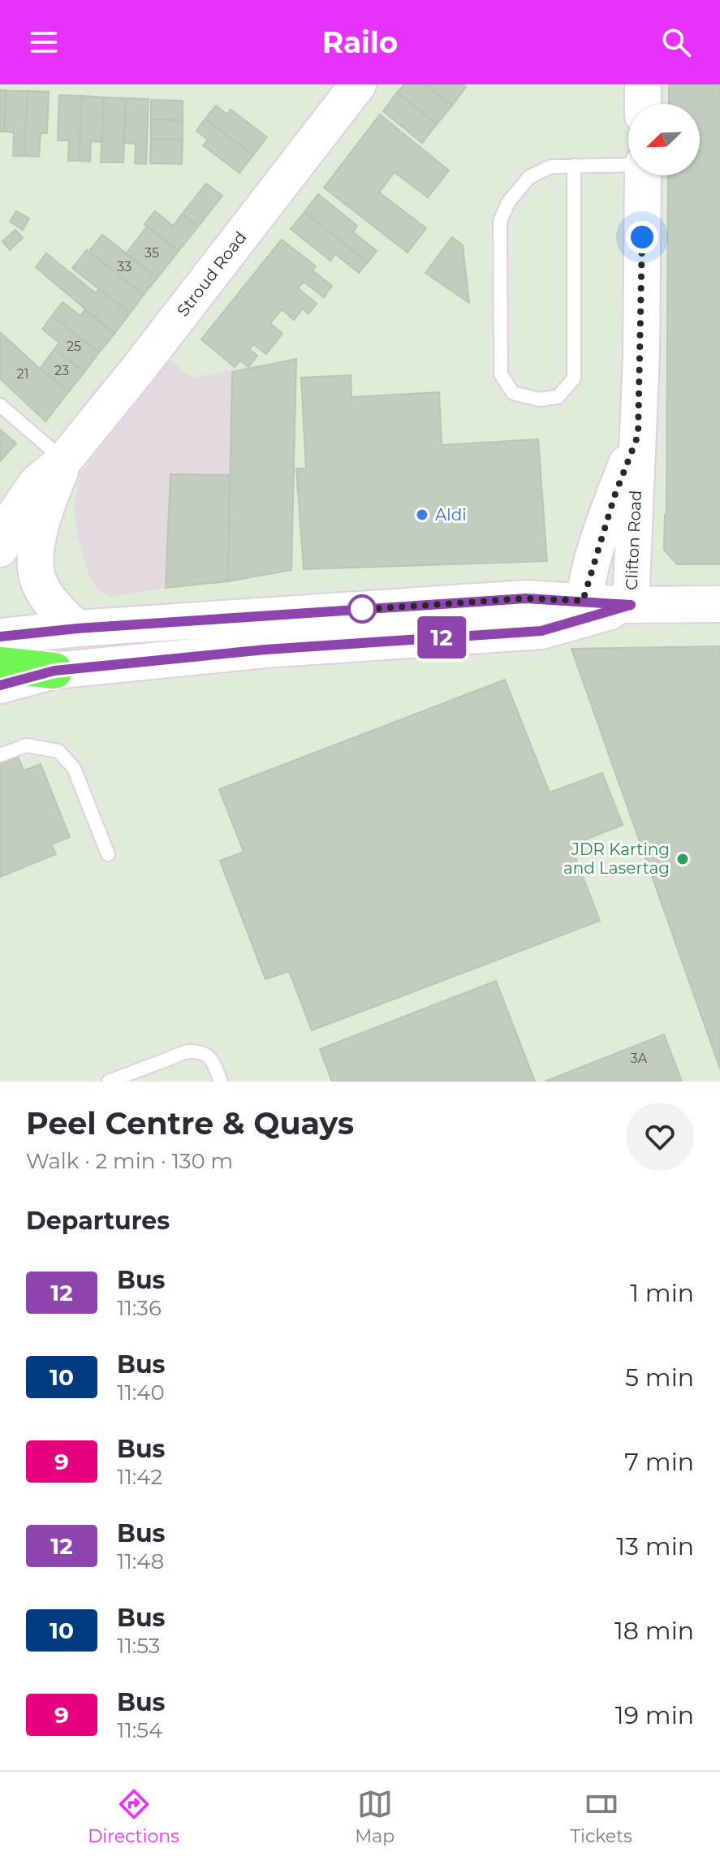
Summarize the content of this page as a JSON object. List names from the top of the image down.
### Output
{
  "streets": {
    "main road": ["Stroud Road", "Clifton Road"]
  },
  "places": ["Aldi", "JDR Karting and Lasertag"],
  "lines": ["bus line 12"],
  "house_numbers": [
    "35",
    "33",
    "25",
    "23",
    "21",
    "3A"
  ],
  "north": "bottom left",
  "page": {
    "header": "Railo",
    "on_map": "12",
    "heading": [
      ["Peel Centre & Quays", "Walk · 2 min · 130 m"],
      "Departures"
    ],
    "list": [
      {
        "mark": "12",
        "name": "Bus",
        "note": "11:36",
        "value": "1 min"
      },
      {
        "mark": "10",
        "name": "Bus",
        "note": "11:40",
        "value": "5 min"
      },
      {
        "mark": "9",
        "name": "Bus",
        "note": "11:42",
        "value": "7 min"
      },
      {
        "mark": "12",
        "name": "Bus",
        "note": "11:48",
        "value": "13 min"
      },
      {
        "mark": "10",
        "name": "Bus",
        "note": "11:53",
        "value": "18 min"
      },
      {
        "mark": "9",
        "name": "Bus",
        "note": "11:54",
        "value": "19 min"
      }
    ],
    "tabs": ["Directions", "Map", "Tickets"]
  }
}
